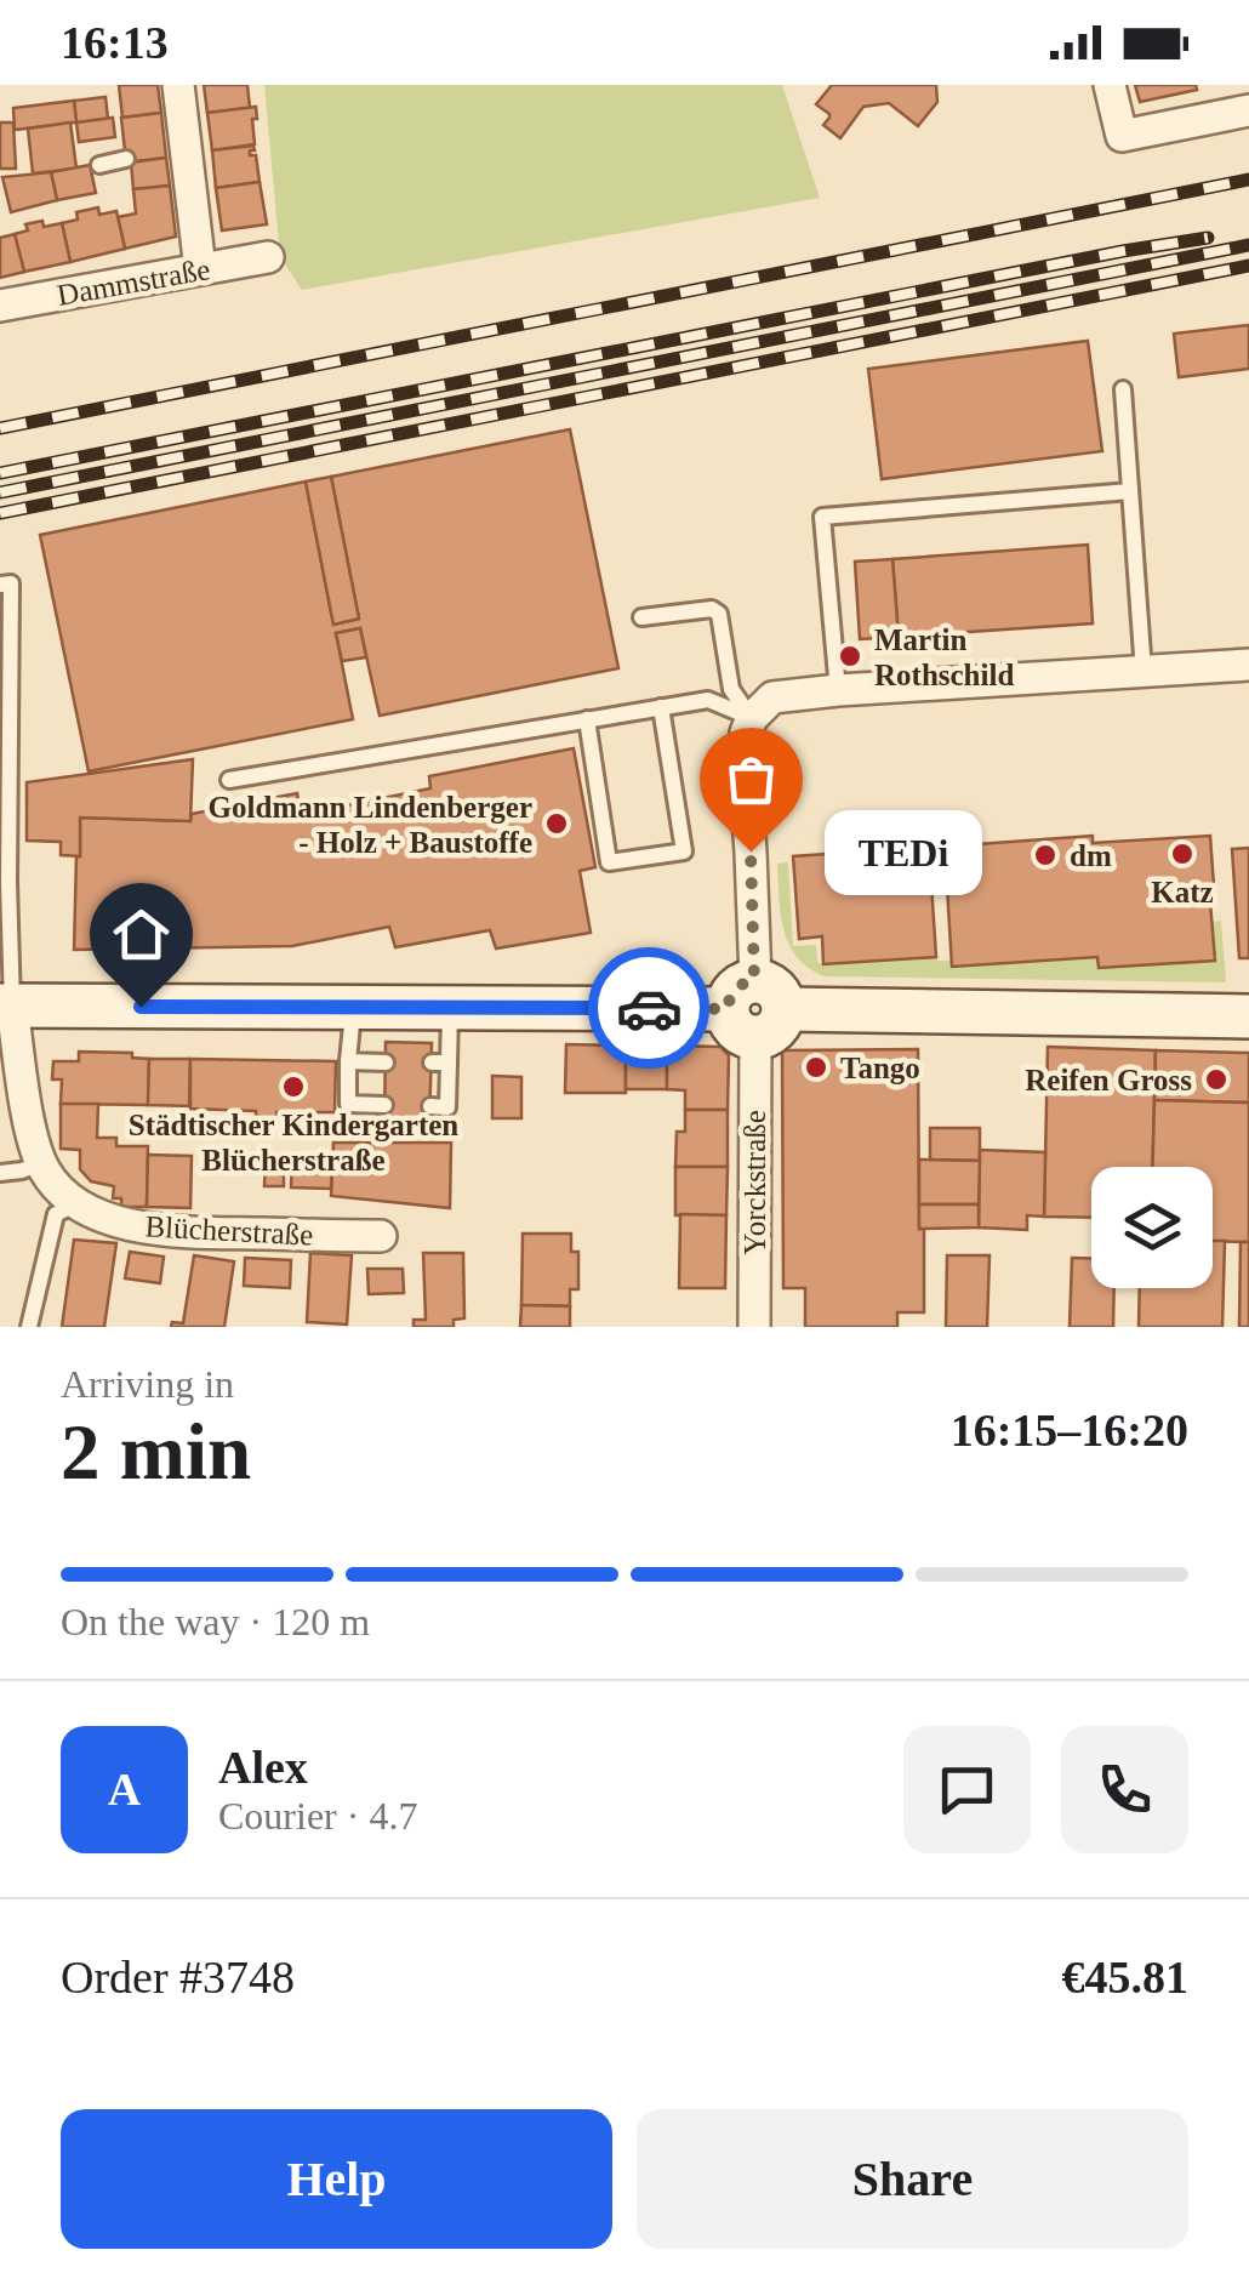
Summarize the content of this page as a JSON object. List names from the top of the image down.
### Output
{
  "streets": {
    "street": ["Dammstraße", "Yorckstraße", "Blücherstraße"]
  },
  "places": [
    "Martin Rothschild",
    "Goldmann Lindenberger - Holz + Baustoffe",
    "TEDi",
    "Katz",
    "dm",
    "Tango",
    "Reifen Gross",
    "Städtischer Kindergarten Blücherstraße"
  ],
  "page": {
    "status": "16:13",
    "bubble": "TEDi",
    "heading": ["2 min", "Arriving in", "16:15–16:20"],
    "panel": [
      "Alex",
      "Courier · 4.7",
      "Order #3748",
      "€45.81"
    ],
    "bar": "On the way · 120 m",
    "round": "A",
    "buttons": ["Help", "Share"]
  }
}
